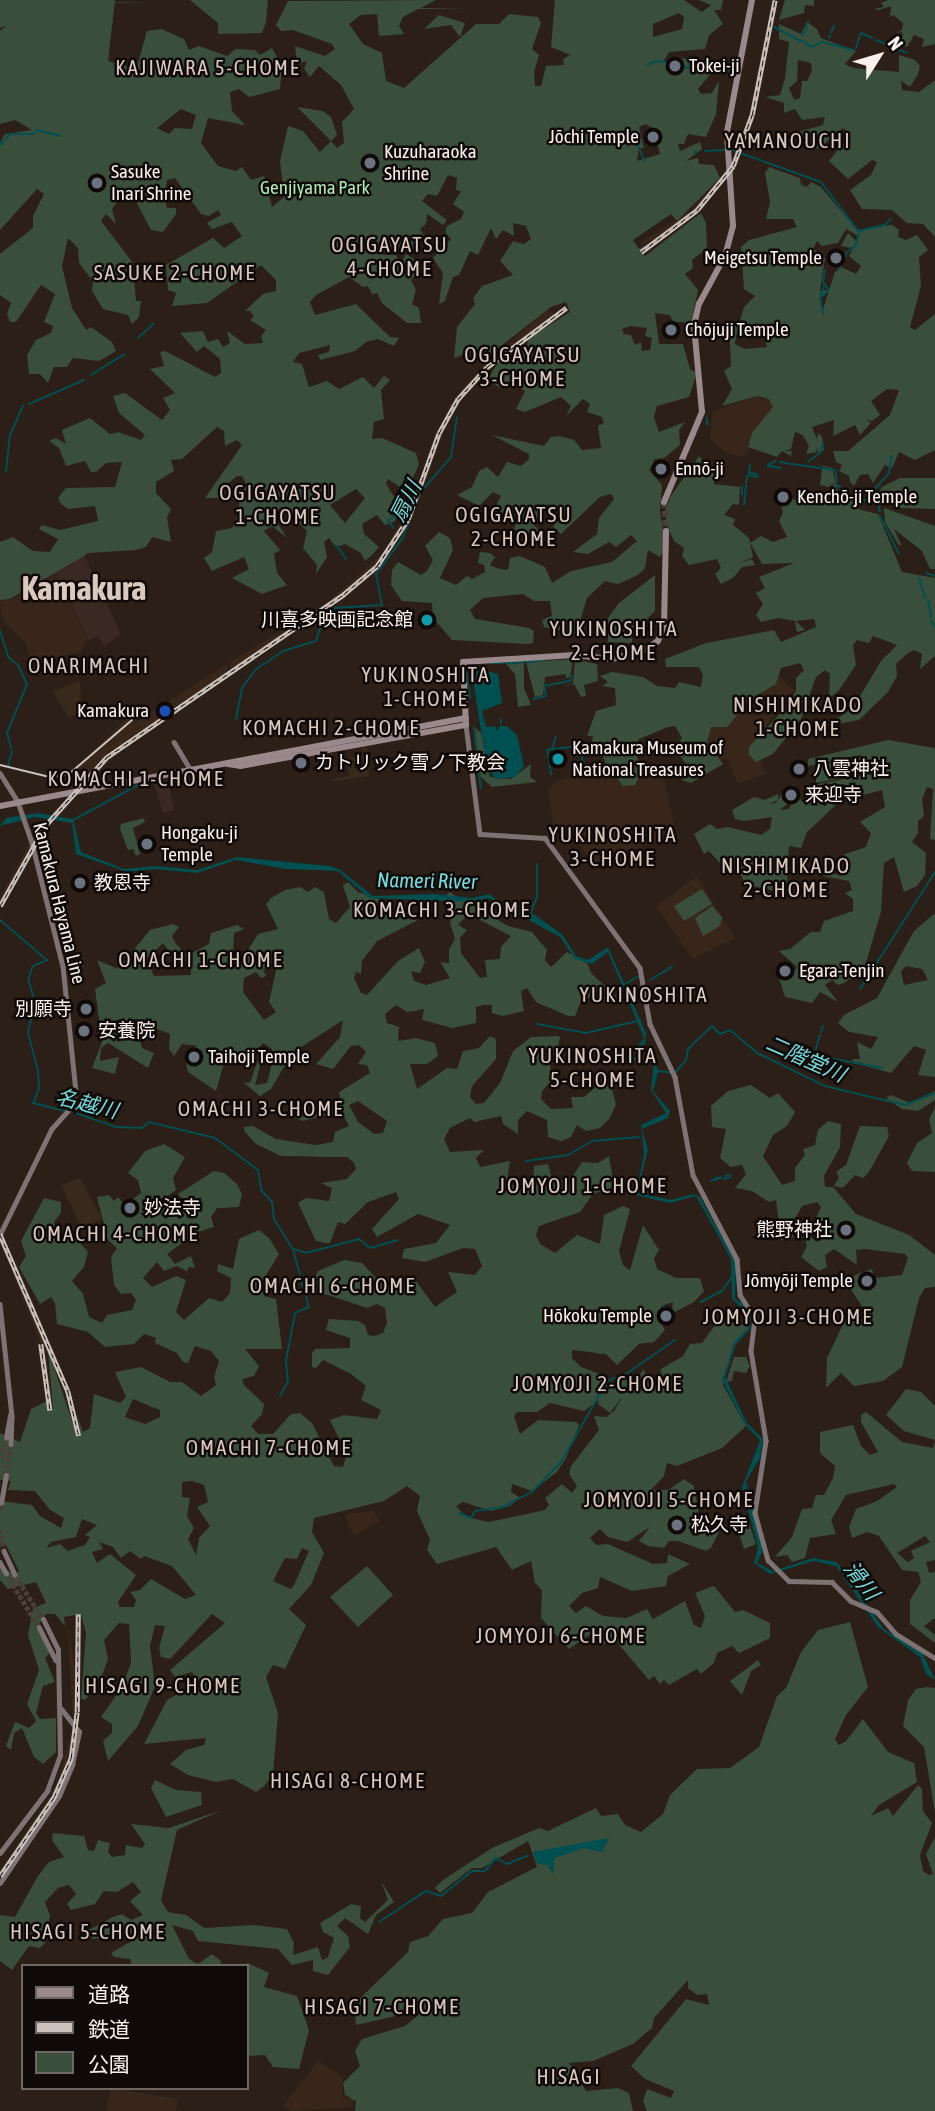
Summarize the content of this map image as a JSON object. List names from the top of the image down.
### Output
{
  "streets": {
    "main road": ["Kamakura Hayama Line"]
  },
  "districts": [
    "KAJIWARA 5-CHOME",
    "YAMANOUCHI",
    "OGIGAYATSU 4-CHOME",
    "SASUKE 2-CHOME",
    "OGIGAYATSU 3-CHOME",
    "OGIGAYATSU 1-CHOME",
    "OGIGAYATSU 2-CHOME",
    "Kamakura",
    "YUKINOSHITA 2-CHOME",
    "ONARIMACHI",
    "YUKINOSHITA 1-CHOME",
    "NISHIMIKADO 1-CHOME",
    "KOMACHI 2-CHOME",
    "KOMACHI 1-CHOME",
    "YUKINOSHITA 3-CHOME",
    "NISHIMIKADO 2-CHOME",
    "KOMACHI 3-CHOME",
    "OMACHI 1-CHOME",
    "YUKINOSHITA",
    "YUKINOSHITA 5-CHOME",
    "OMACHI 3-CHOME",
    "JOMYOJI 1-CHOME",
    "OMACHI 4-CHOME",
    "OMACHI 6-CHOME",
    "JOMYOJI 3-CHOME",
    "JOMYOJI 2-CHOME",
    "OMACHI 7-CHOME",
    "JOMYOJI 5-CHOME",
    "JOMYOJI 6-CHOME",
    "HISAGI 9-CHOME",
    "HISAGI 8-CHOME",
    "HISAGI 5-CHOME",
    "HISAGI 7-CHOME",
    "HISAGI"
  ],
  "water": [
    "扇川",
    "Nameri River",
    "二階堂川",
    "名越川",
    "滑川"
  ],
  "parks": ["Genjiyama Park"],
  "places": [
    "Tokei-ji",
    "Jōchi Temple",
    "Kuzuharaoka Shrine",
    "Sasuke Inari Shrine",
    "Meigetsu Temple",
    "Chōjuji Temple",
    "Ennō-ji",
    "Kenchō-ji Temple",
    "川喜多映画記念館",
    "Kamakura",
    "Kamakura Museum of National Treasures",
    "カトリック雪ノ下教会",
    "八雲神社",
    "来迎寺",
    "Hongaku-ji Temple",
    "教恩寺",
    "Egara-Tenjin",
    "別願寺",
    "安養院",
    "Taihoji Temple",
    "妙法寺",
    "熊野神社",
    "Jōmyōji Temple",
    "Hōkoku Temple",
    "松久寺"
  ],
  "legend": ["道路", "鉄道", "公園"],
  "north": "top right"
}
